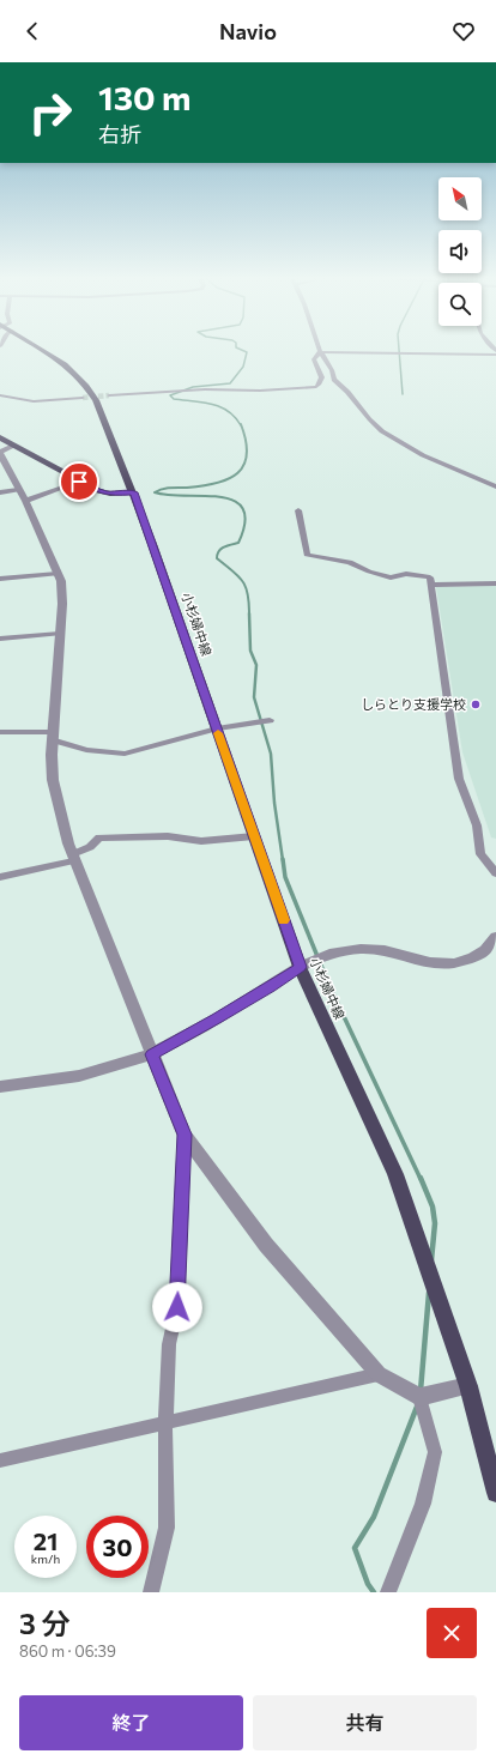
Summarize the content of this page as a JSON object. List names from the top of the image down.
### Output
{
  "streets": {
    "main road": ["小杉婦中線"]
  },
  "places": ["しらとり支援学校"],
  "north": "top left",
  "page": {
    "header": "Navio",
    "turn": ["130 m", "右折"],
    "speed": "21 km/h",
    "limit": "30",
    "heading": ["3 分", "860 m · 06:39"],
    "buttons": ["終了", "共有"]
  }
}
